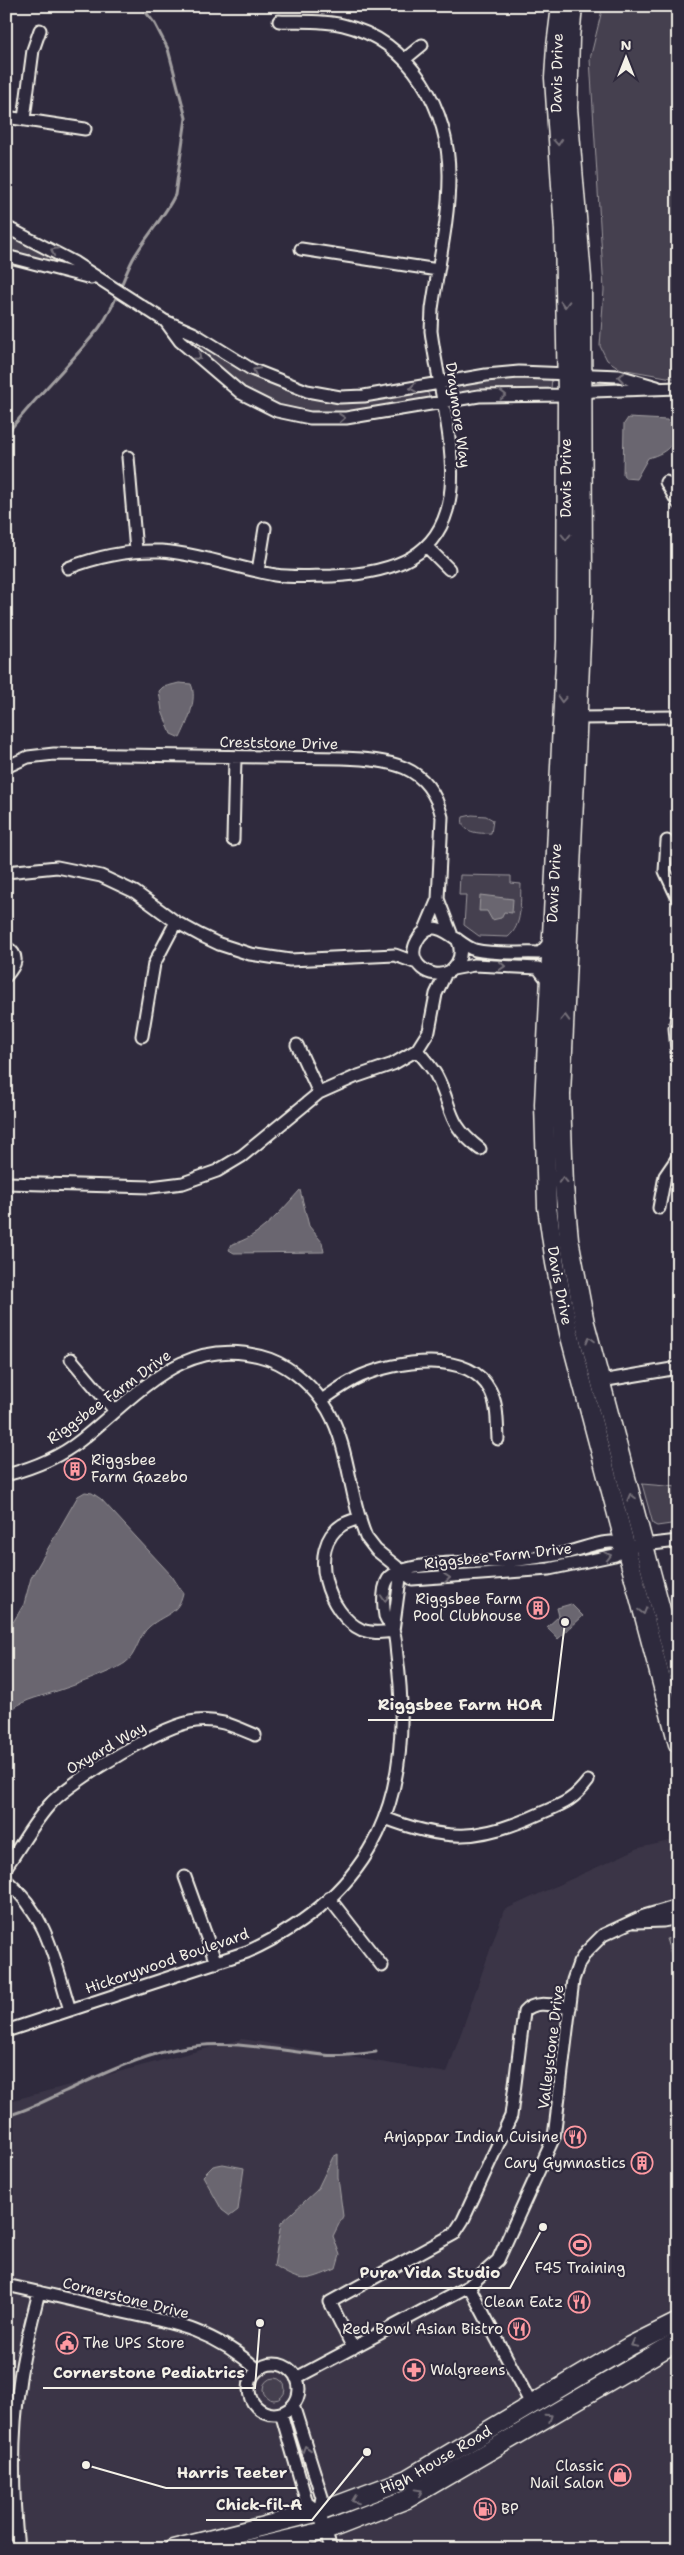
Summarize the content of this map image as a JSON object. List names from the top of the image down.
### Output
{
  "streets": {
    "main road": ["Davis Drive", "High House Road"],
    "street": [
      "Draymore Way",
      "Creststone Drive",
      "Riggsbee Farm Drive",
      "Oxyard Way",
      "Hickorywood Boulevard",
      "Valleystone Drive",
      "Cornerstone Drive"
    ]
  },
  "crossings": [
    ["Davis Drive", "Riggsbee Farm Drive"],
    ["Riggsbee Farm Drive", "Hickorywood Boulevard"],
    ["Valleystone Drive", "Cornerstone Drive"]
  ],
  "places": {
    "building": ["Riggsbee Farm Gazebo", "Riggsbee Farm Pool Clubhouse", "Cary Gymnastics"],
    "other": [
      "Riggsbee Farm HOA",
      "Pura Vida Studio",
      "Cornerstone Pediatrics",
      "Chick-fil-A",
      "Harris Teeter"
    ],
    "restaurant": ["Anjappar Indian Cuisine", "Clean Eatz", "Red Bowl Asian Bistro"],
    "sports": ["F45 Training"],
    "public building": ["The UPS Store"],
    "pharmacy": ["Walgreens"],
    "shop": ["Classic Nail Salon"],
    "fuel station": ["BP"]
  },
  "north": "top"
}
